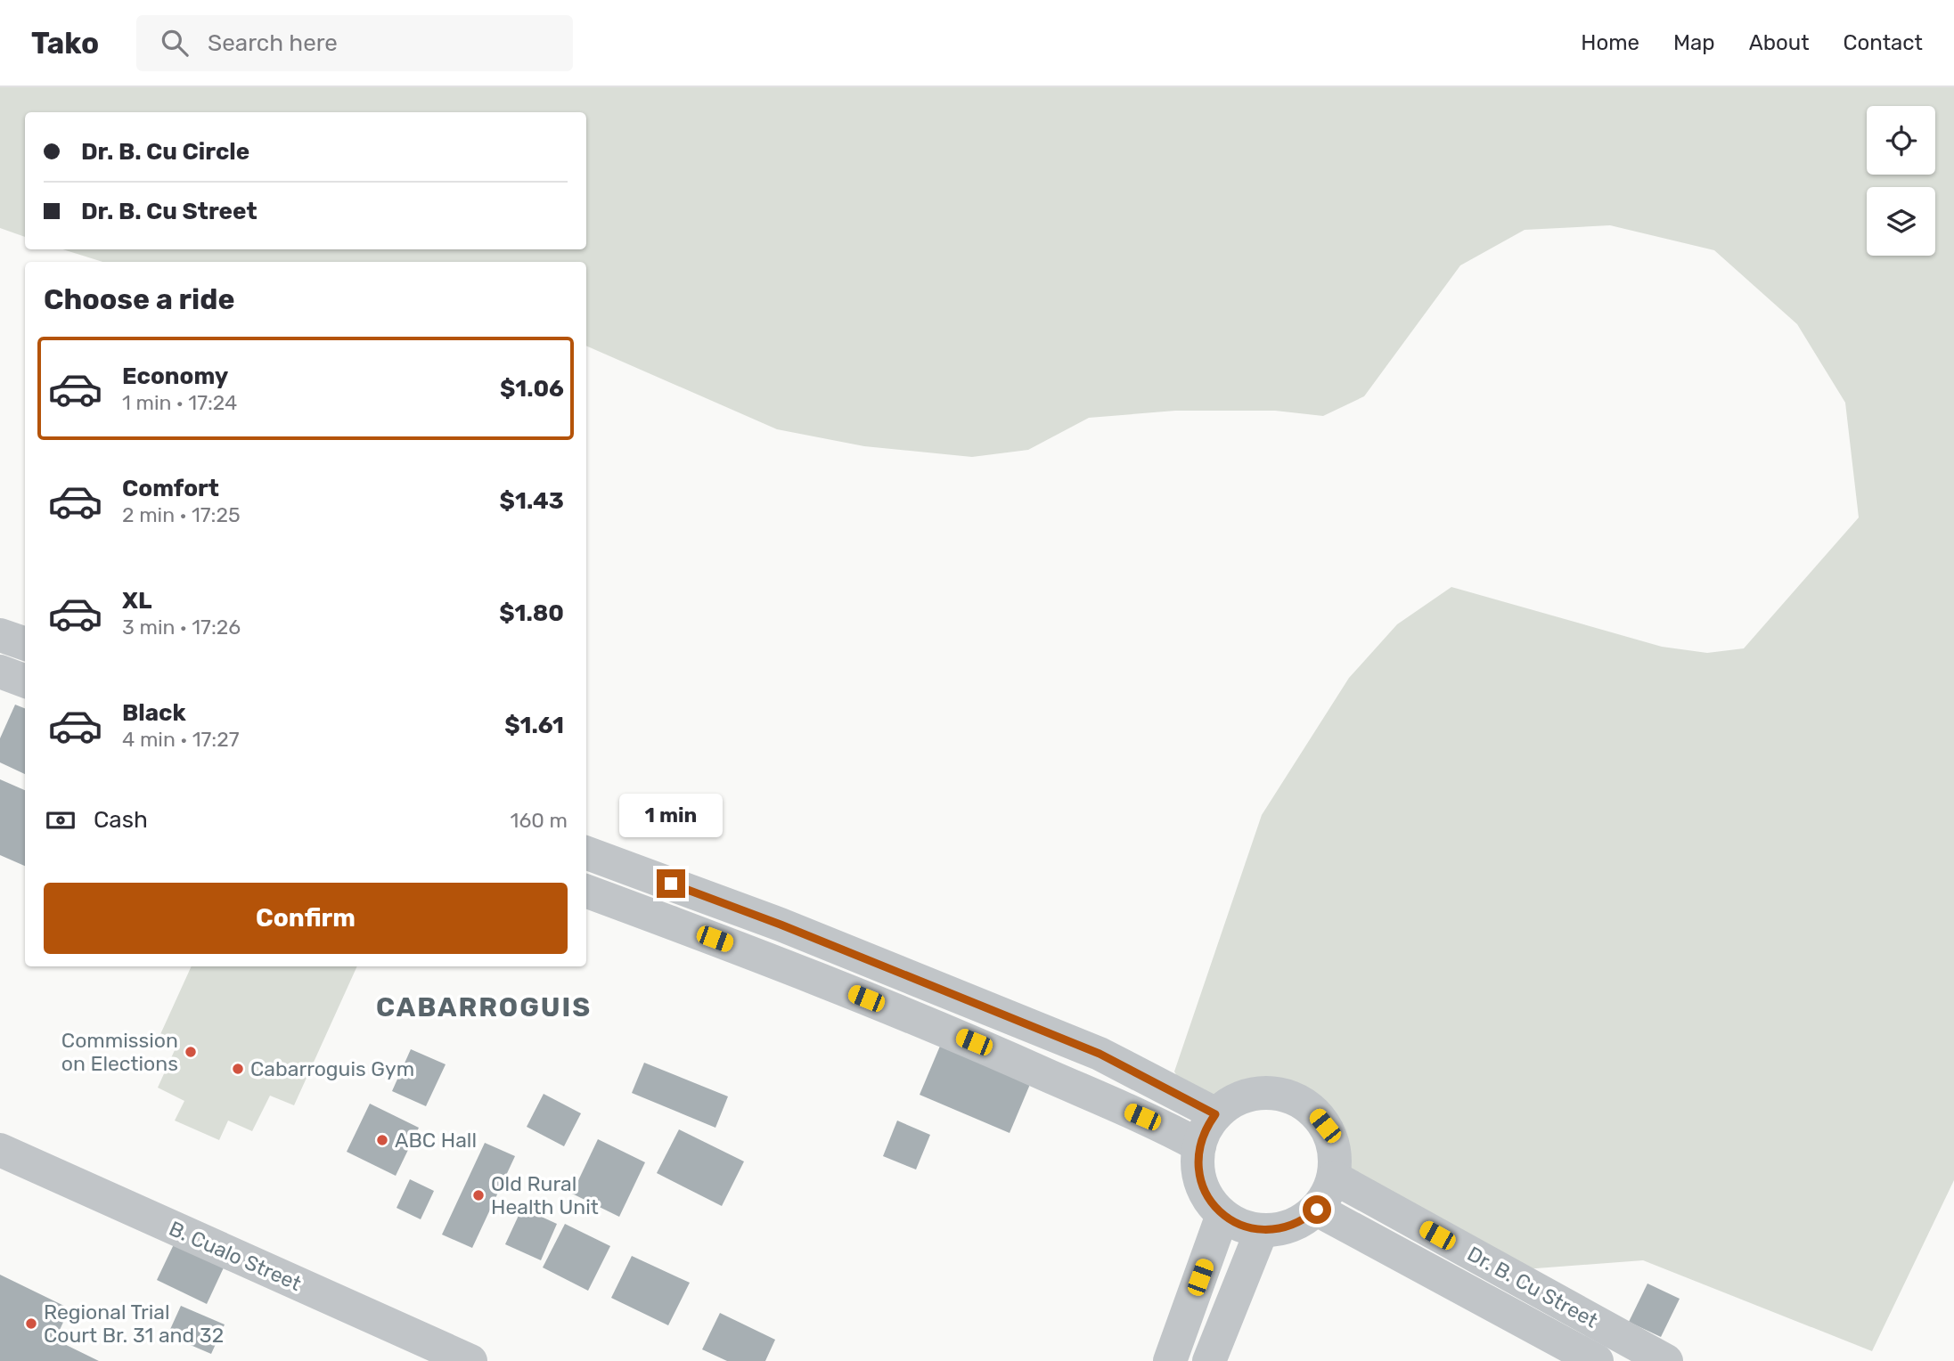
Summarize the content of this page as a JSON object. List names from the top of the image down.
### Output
{
  "streets": {
    "street": ["B. Cualo Street", "Dr. B. Cu Street"]
  },
  "districts": ["CABARROGUIS"],
  "places": [
    "Commission on Elections",
    "Cabarroguis Gym",
    "ABC Hall",
    "Old Rural Health Unit",
    "Regional Trial Court Br. 31 and 32"
  ],
  "page": {
    "header": "Tako",
    "search": "Search here",
    "nav": [
      "Home",
      "Map",
      "About",
      "Contact"
    ],
    "banner": ["Dr. B. Cu Circle", "Dr. B. Cu Street"],
    "heading": "Choose a ride",
    "list": [
      {
        "name": "Economy",
        "note": "1 min · 17:24",
        "value": "$1.06"
      },
      {
        "name": "Comfort",
        "note": "2 min · 17:25",
        "value": "$1.43"
      },
      {
        "name": "XL",
        "note": "3 min · 17:26",
        "value": "$1.80"
      },
      {
        "name": "Black",
        "note": "4 min · 17:27",
        "value": "$1.61"
      }
    ],
    "pay": ["Cash", "160 m"],
    "bubble": "1 min",
    "buttons": "Confirm"
  }
}
